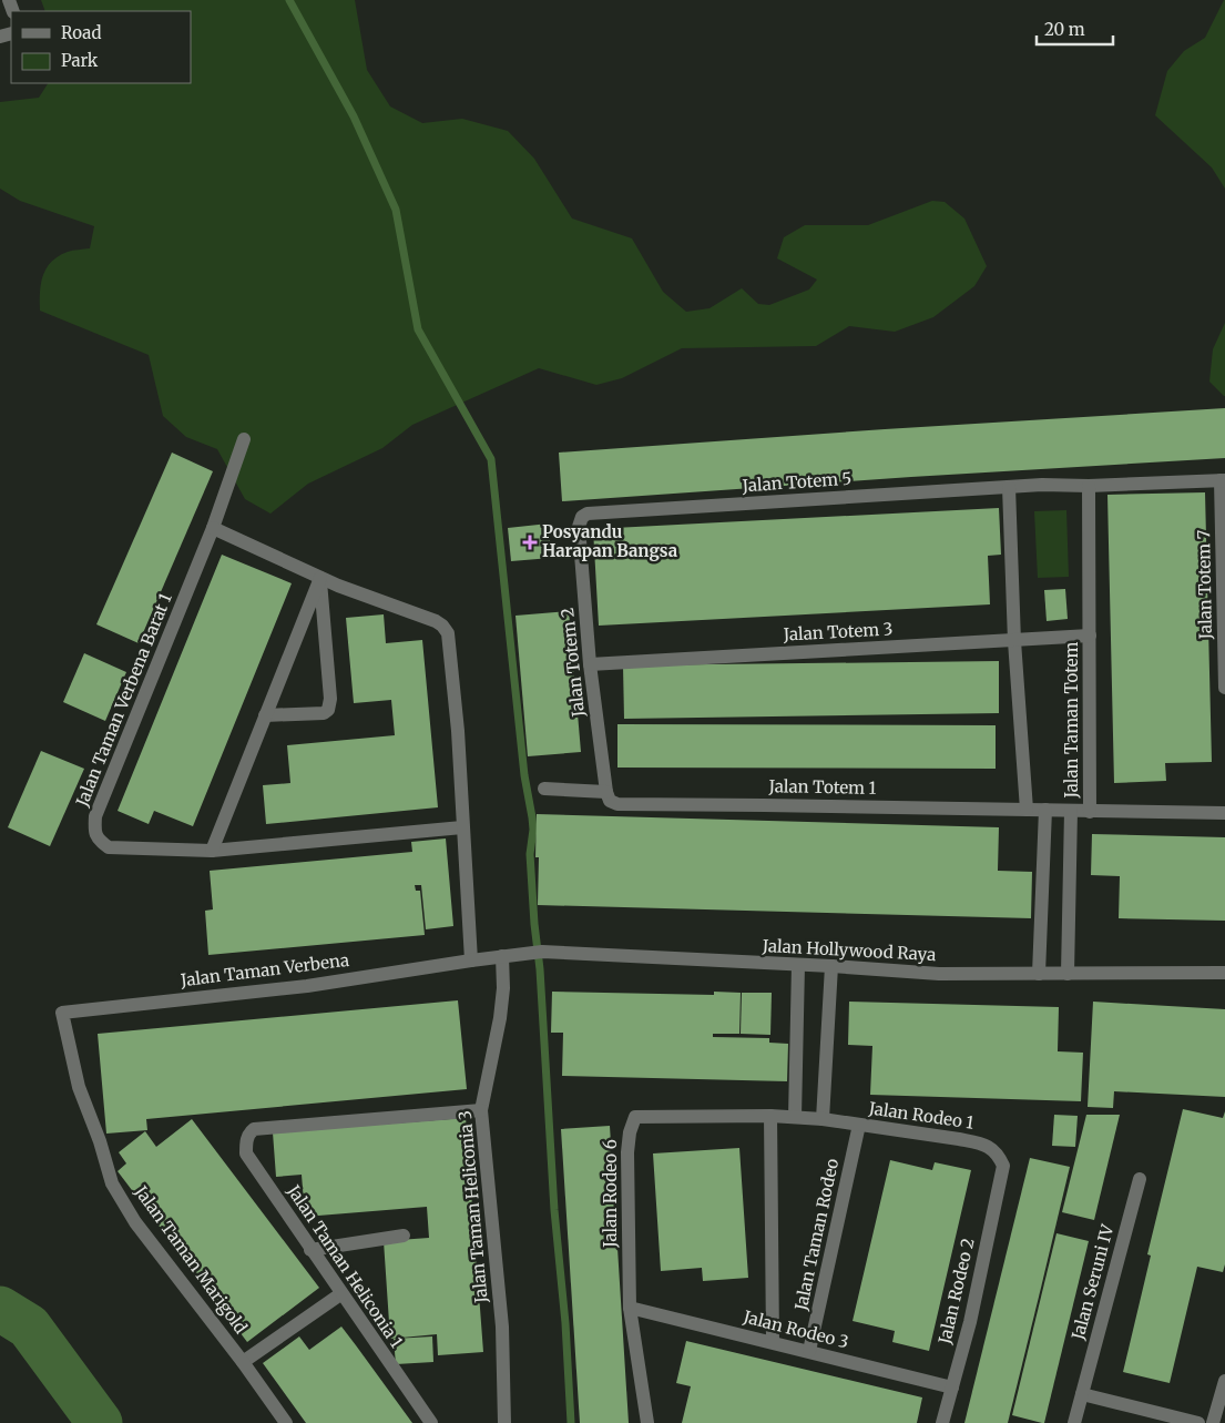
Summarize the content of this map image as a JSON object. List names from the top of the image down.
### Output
{
  "streets": {
    "street": [
      "Jalan Totem 5",
      "Jalan Totem 7",
      "Jalan Totem 3",
      "Jalan Totem 2",
      "Jalan Taman Verbena Barat 1",
      "Jalan Taman Totem",
      "Jalan Totem 1",
      "Jalan Hollywood Raya",
      "Jalan Taman Verbena",
      "Jalan Rodeo 1",
      "Jalan Rodeo 6",
      "Jalan Taman Heliconia 3",
      "Jalan Taman Rodeo",
      "Jalan Taman Marigold",
      "Jalan Taman Heliconia 1",
      "Jalan Seruni IV",
      "Jalan Rodeo 2",
      "Jalan Rodeo 3"
    ]
  },
  "crossings": [
    ["Jalan Totem 5", "Jalan Totem 2"],
    ["Jalan Totem 3", "Jalan Totem 2"],
    ["Jalan Totem 3", "Jalan Taman Totem"],
    ["Jalan Totem 2", "Jalan Totem 1"],
    ["Jalan Taman Totem", "Jalan Totem 1"],
    ["Jalan Hollywood Raya", "Jalan Taman Verbena"],
    ["Jalan Hollywood Raya", "Jalan Taman Heliconia 3"],
    ["Jalan Taman Verbena", "Jalan Taman Marigold"],
    ["Jalan Rodeo 1", "Jalan Rodeo 6"],
    ["Jalan Rodeo 1", "Jalan Taman Rodeo"],
    ["Jalan Rodeo 1", "Jalan Rodeo 2"],
    ["Jalan Rodeo 6", "Jalan Taman Rodeo"],
    ["Jalan Rodeo 6", "Jalan Rodeo 3"],
    ["Jalan Taman Heliconia 3", "Jalan Taman Heliconia 1"],
    ["Jalan Taman Rodeo", "Jalan Rodeo 3"],
    ["Jalan Rodeo 2", "Jalan Rodeo 3"]
  ],
  "places": {
    "health": ["Posyandu Harapan Bangsa"]
  },
  "legend": ["Road", "Park"],
  "scale_bar": "20 m"
}
